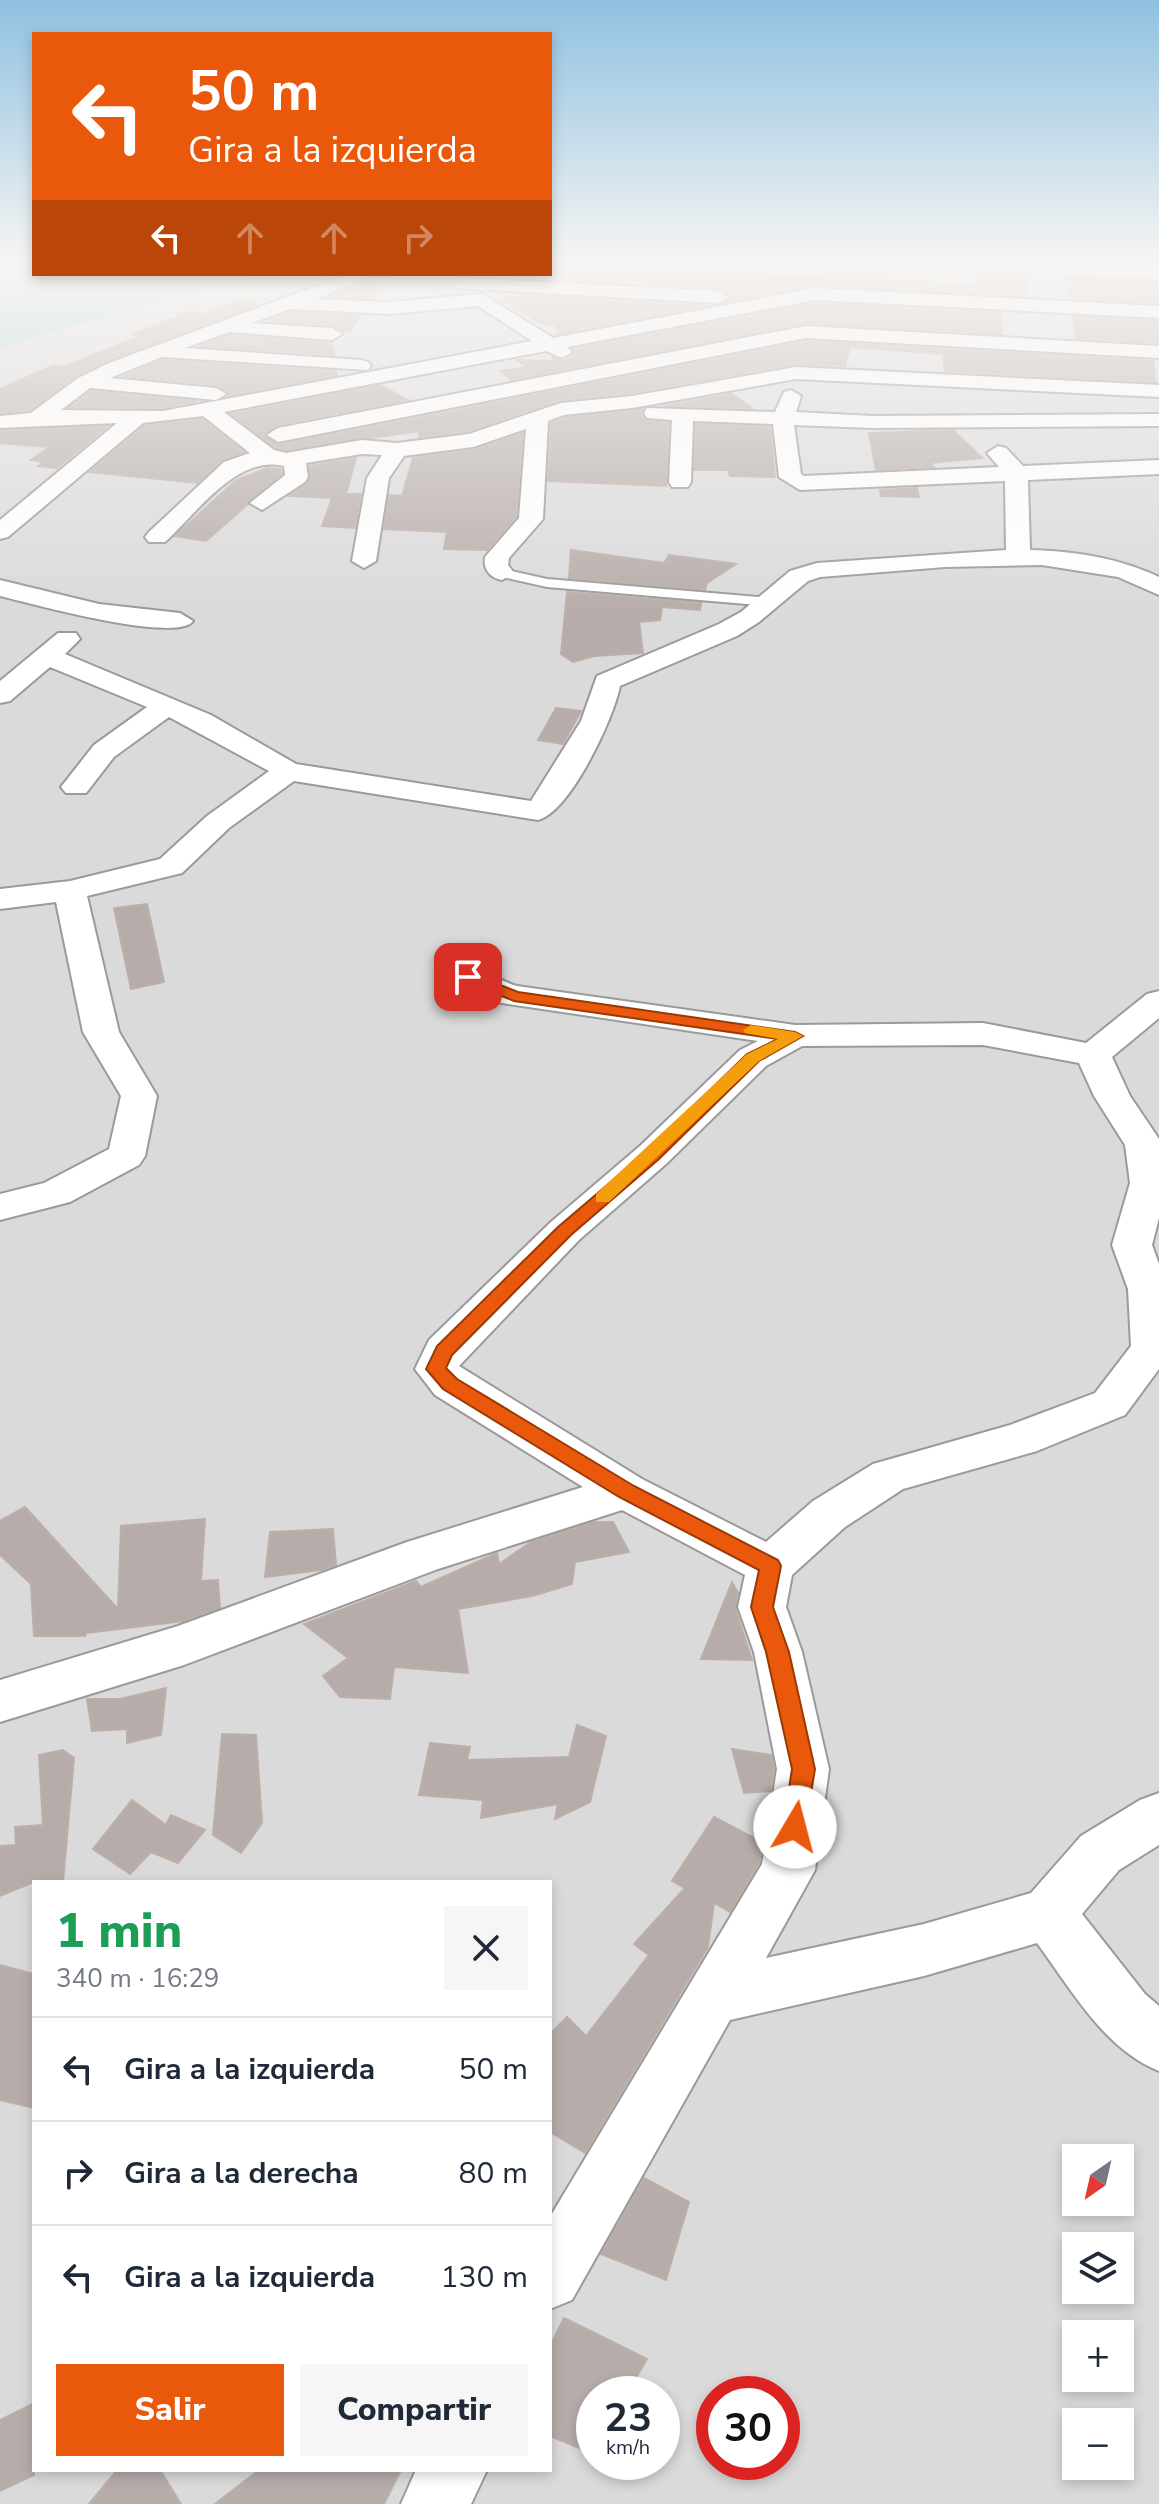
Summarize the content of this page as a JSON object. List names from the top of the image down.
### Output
{
  "north": "bottom left",
  "page": {
    "turn": ["50 m", "Gira a la izquierda"],
    "heading": ["1 min", "340 m · 16:29"],
    "list": [
      {
        "name": "Gira a la izquierda",
        "value": "50 m"
      },
      {
        "name": "Gira a la derecha",
        "value": "80 m"
      },
      {
        "name": "Gira a la izquierda",
        "value": "130 m"
      }
    ],
    "map_buttons": ["+", "−"],
    "buttons": ["Salir", "Compartir"],
    "speed": "23 km/h",
    "limit": "30"
  }
}
